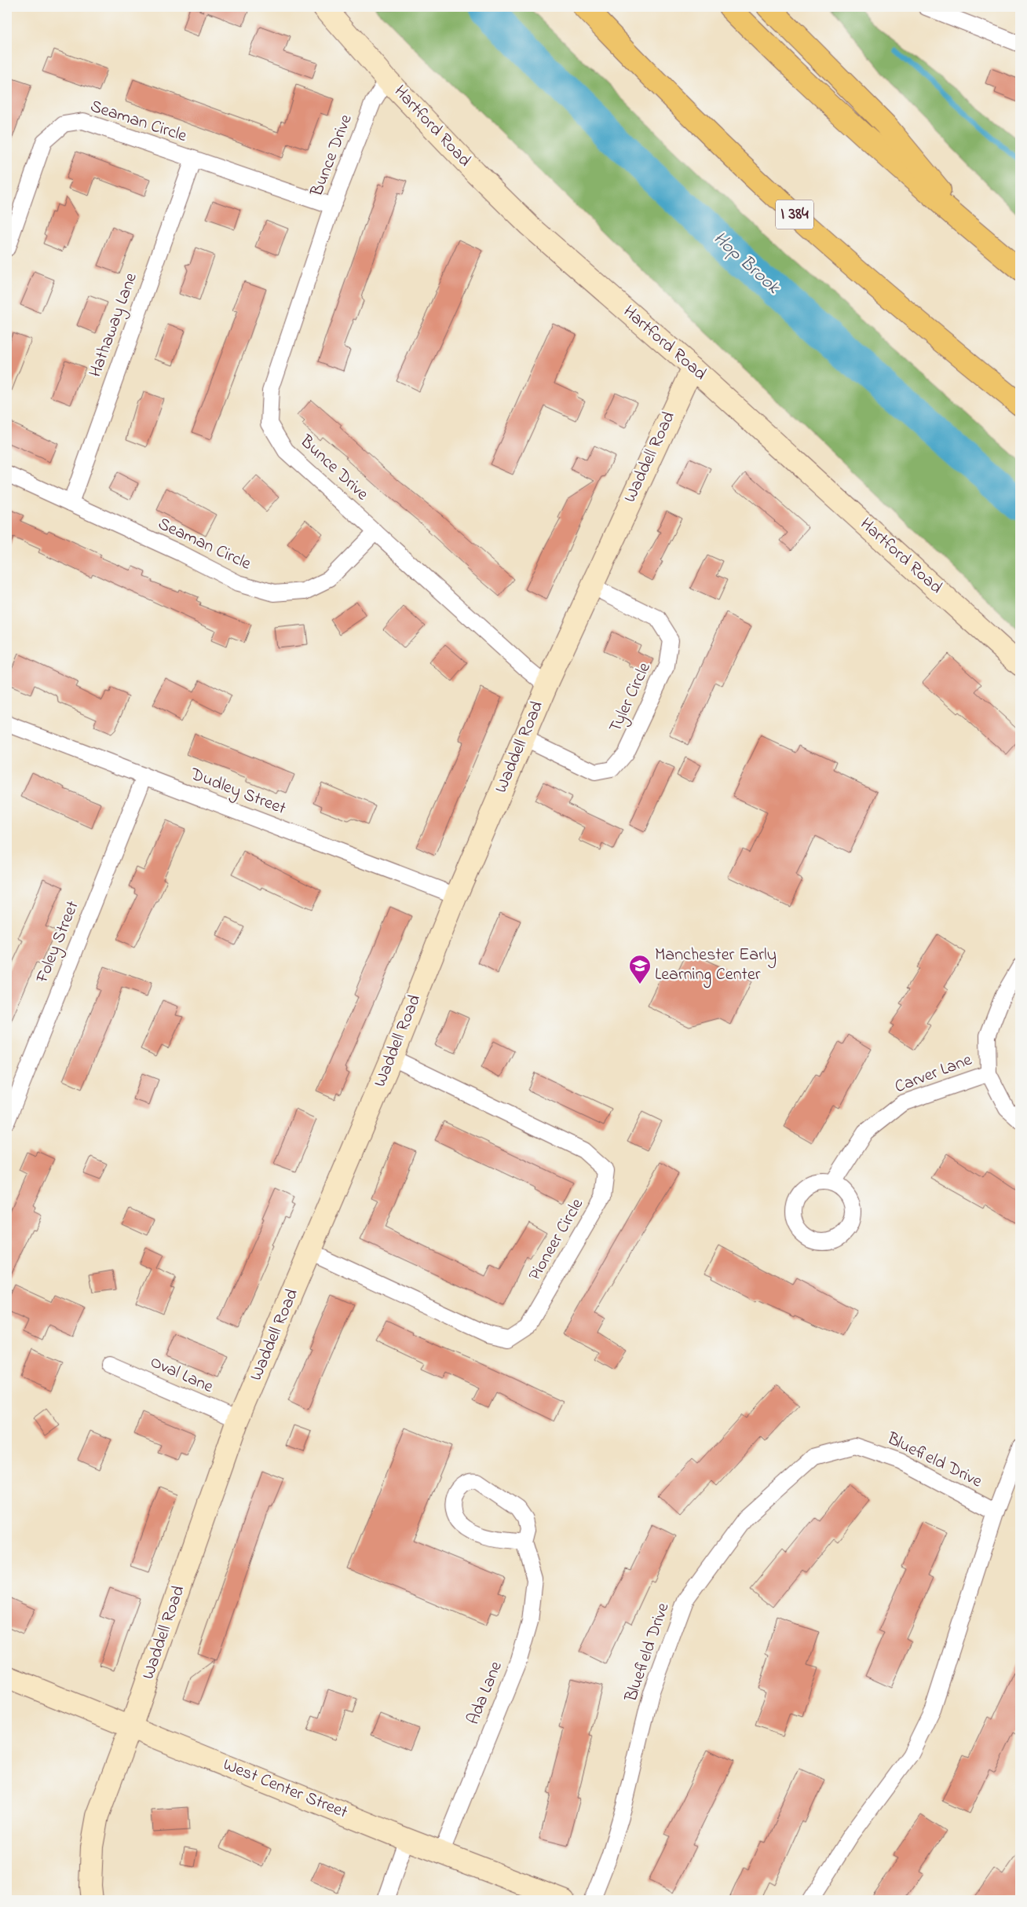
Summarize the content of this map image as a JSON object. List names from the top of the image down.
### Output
{
  "streets": {
    "highway": ["I 384"],
    "street": [
      "Seaman Circle",
      "Hartford Road",
      "Bunce Drive",
      "Hathaway Lane",
      "Waddell Road",
      "Tyler Circle",
      "Dudley Street",
      "Foley Street",
      "Carver Lane",
      "Pioneer Circle",
      "Oval Lane",
      "Bluefield Drive",
      "Ada Lane",
      "West Center Street"
    ]
  },
  "crossings": [
    ["Seaman Circle", "Bunce Drive"],
    ["Seaman Circle", "Hathaway Lane"],
    ["Hartford Road", "Bunce Drive"],
    ["Hartford Road", "Waddell Road"],
    ["Bunce Drive", "Waddell Road"],
    ["Waddell Road", "Tyler Circle"],
    ["Waddell Road", "Dudley Street"],
    ["Waddell Road", "Pioneer Circle"],
    ["Waddell Road", "Oval Lane"],
    ["Waddell Road", "West Center Street"],
    ["Dudley Street", "Foley Street"],
    ["Ada Lane", "West Center Street"]
  ],
  "water": ["Hop Brook"],
  "places": {
    "school or university": ["Manchester Early Learning Center"]
  }
}
